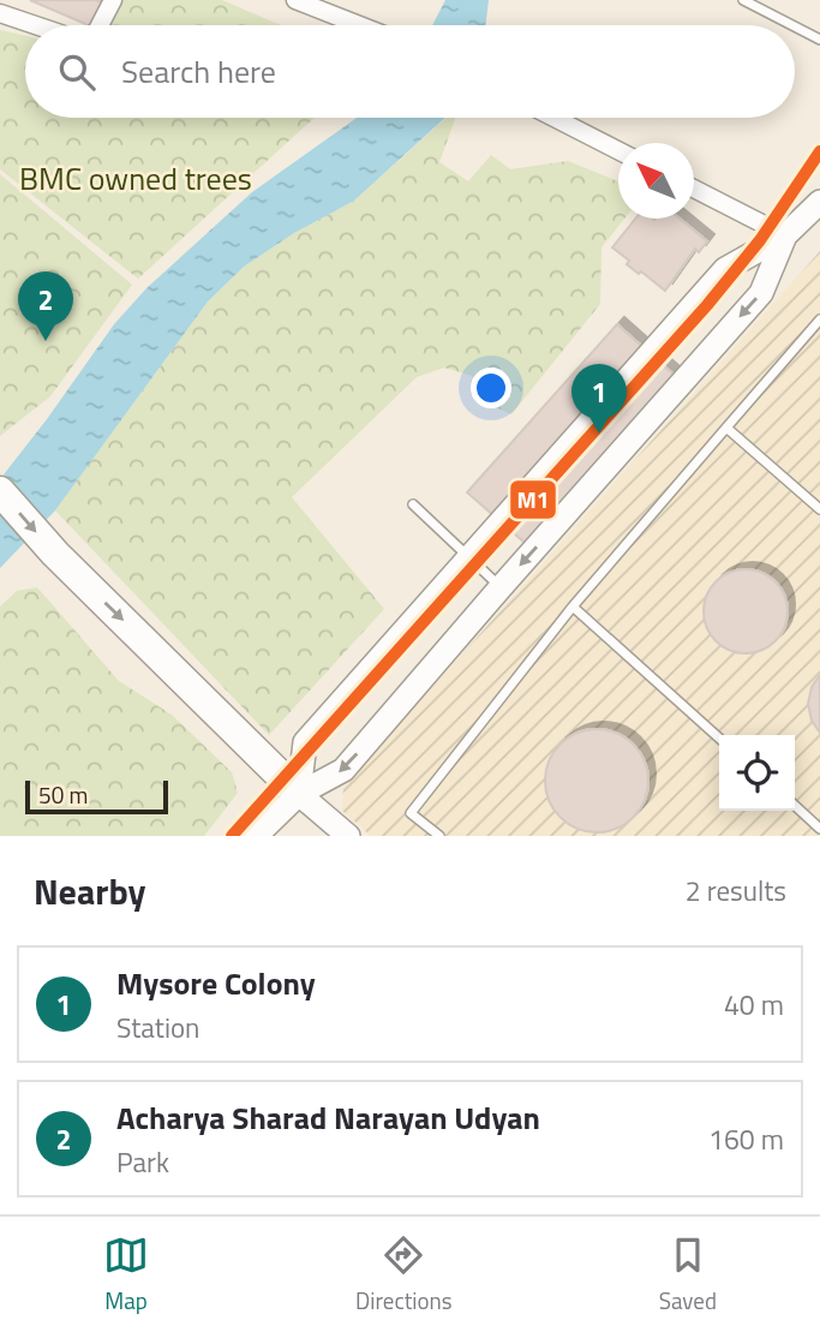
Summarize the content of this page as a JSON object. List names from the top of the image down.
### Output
{
  "parks": ["BMC owned trees"],
  "lines": ["transit line M1"],
  "scale_bar": "50 m",
  "north": "top left",
  "page": {
    "search": "Search here",
    "pins": ["2", "1"],
    "scale": "50 m",
    "heading": ["Nearby", "2 results"],
    "list": [
      {
        "mark": "1",
        "name": "Mysore Colony",
        "note": "Station",
        "value": "40 m"
      },
      {
        "mark": "2",
        "name": "Acharya Sharad Narayan Udyan",
        "note": "Park",
        "value": "160 m"
      }
    ],
    "nav": ["Map", "Directions", "Saved"]
  }
}
